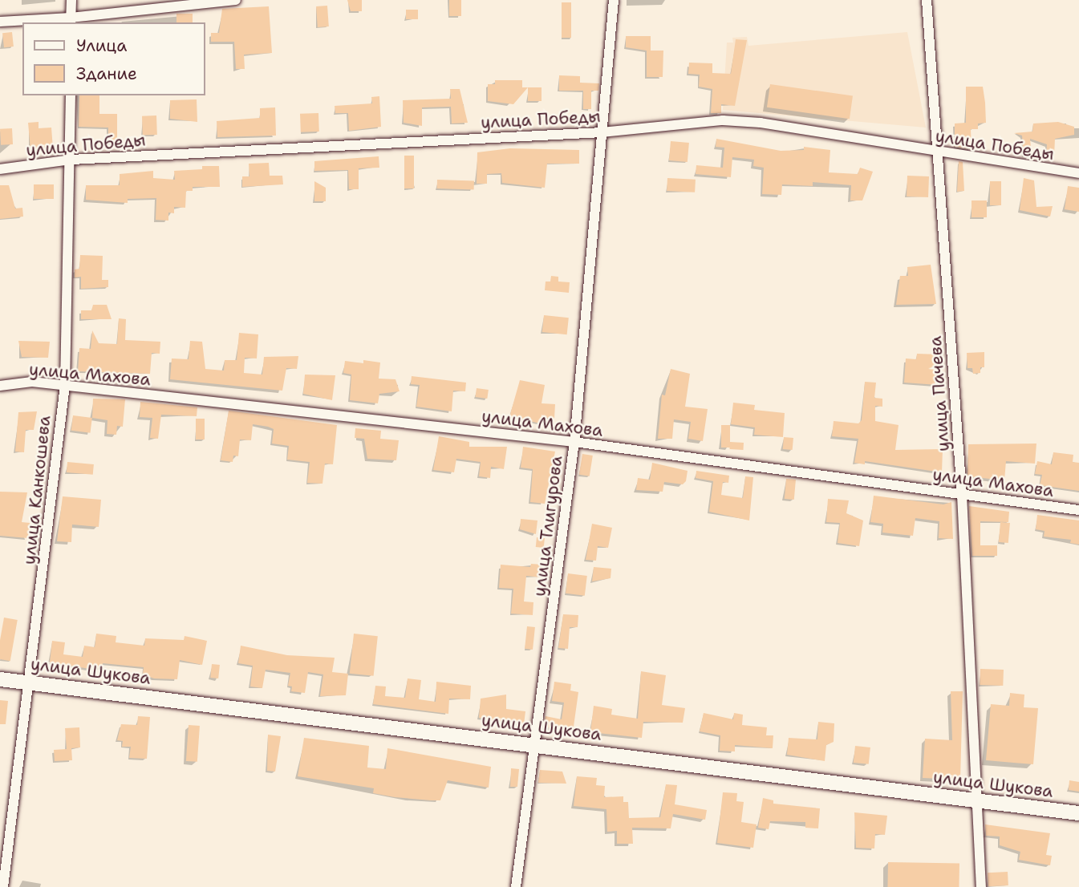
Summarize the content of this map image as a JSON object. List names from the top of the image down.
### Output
{
  "streets": {
    "main road": ["улица Шукова"],
    "street": [
      "улица Победы",
      "улица Махова",
      "улица Пачева",
      "улица Канкошева",
      "улица Тлигурова"
    ]
  },
  "crossings": [
    ["улица Победы", "улица Пачева"],
    ["улица Победы", "улица Канкошева"],
    ["улица Победы", "улица Тлигурова"],
    ["улица Махова", "улица Пачева"],
    ["улица Махова", "улица Канкошева"],
    ["улица Махова", "улица Тлигурова"],
    ["улица Пачева", "улица Шукова"],
    ["улица Канкошева", "улица Шукова"],
    ["улица Тлигурова", "улица Шукова"]
  ],
  "legend": ["Улица", "Здание"]
}
